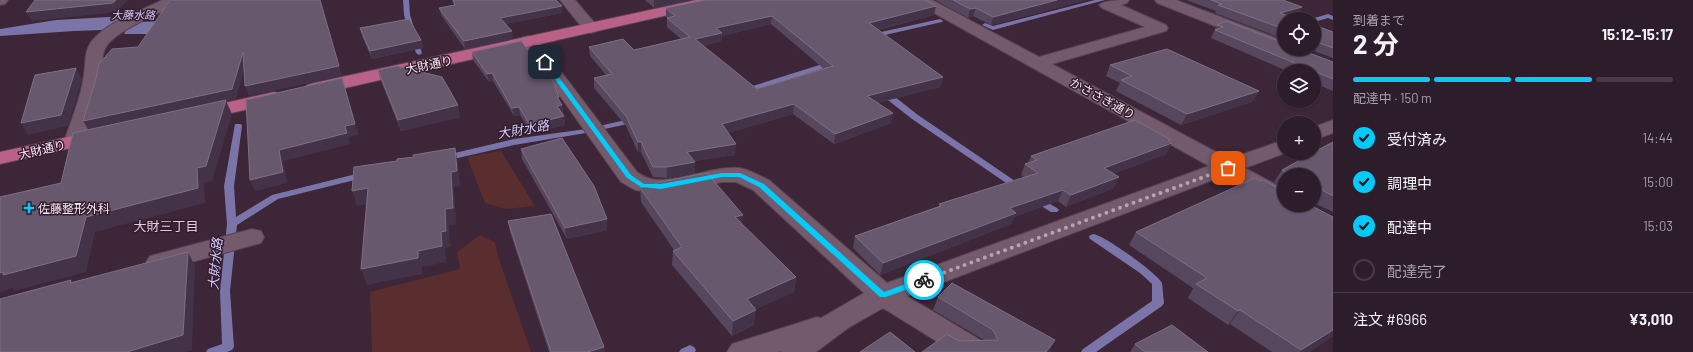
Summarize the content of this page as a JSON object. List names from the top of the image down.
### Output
{
  "streets": {
    "main road": ["大財通り"],
    "street": ["かささぎ通り"]
  },
  "districts": ["大財三丁目"],
  "water": ["大藤水路", "大財水路"],
  "places": {
    "health": ["佐藤整形外科"]
  },
  "page": {
    "heading": ["2 分", "到着まで", "15:12–15:17"],
    "panel": ["注文 #6966", "¥3,010"],
    "map_buttons": ["+", "−"],
    "bar": "配達中 · 150 m",
    "list": [
      ["受付済み", "14:44"],
      ["調理中", "15:00"],
      ["配達中", "15:03"],
      "配達完了"
    ]
  }
}
